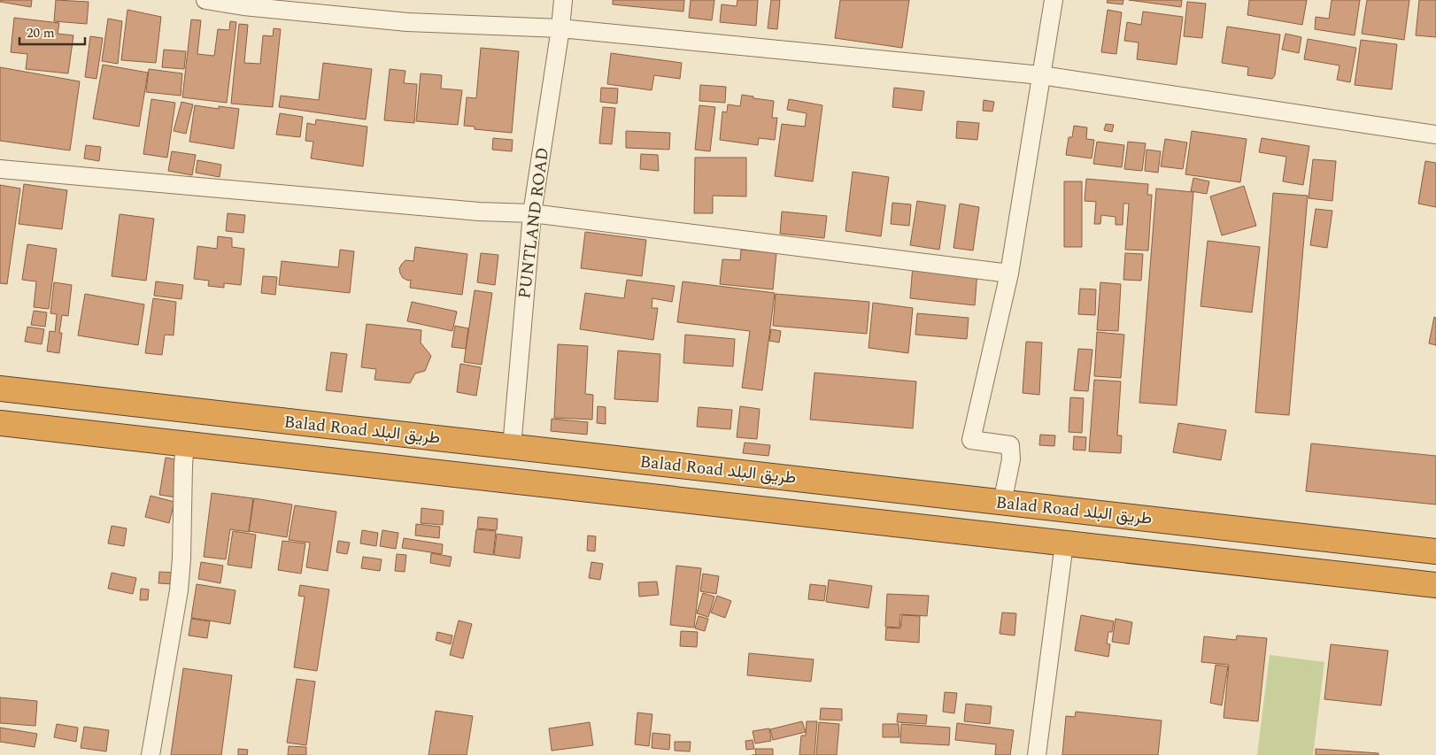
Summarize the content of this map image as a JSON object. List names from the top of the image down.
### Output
{
  "streets": {
    "highway": ["Balad Road طريق البلد"],
    "street": ["PUNTLAND ROAD"]
  },
  "crossings": [
    ["PUNTLAND ROAD", "Balad Road طريق البلد"]
  ],
  "scale_bar": "20 m"
}
